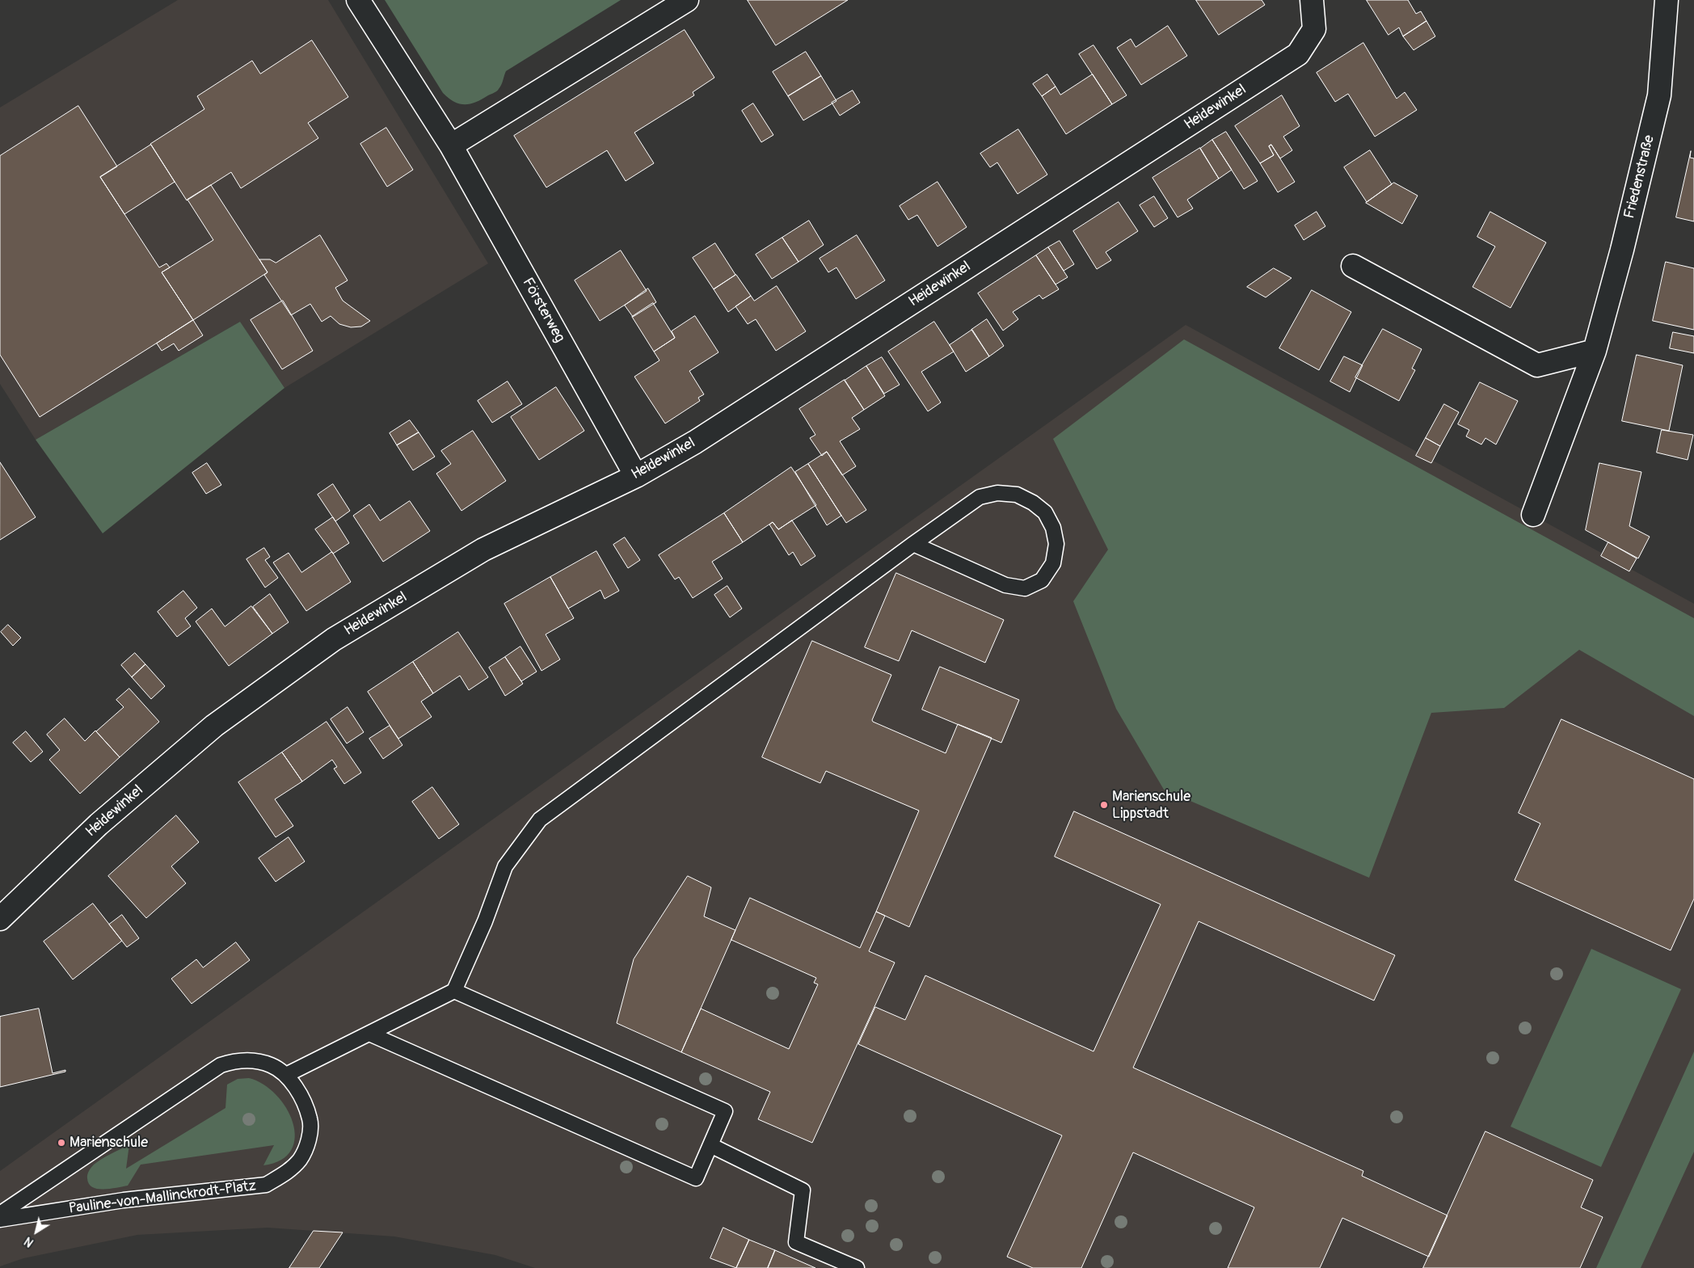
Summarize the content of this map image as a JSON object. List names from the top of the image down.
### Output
{
  "streets": {
    "street": ["Heidewinkel", "Friedenstraße", "Försterweg"],
    "lane": ["Pauline-von-Mallinckrodt-Platz"]
  },
  "crossings": [
    ["Heidewinkel", "Försterweg"]
  ],
  "places": ["Marienschule Lippstadt", "Marienschule"],
  "north": "bottom left"
}
